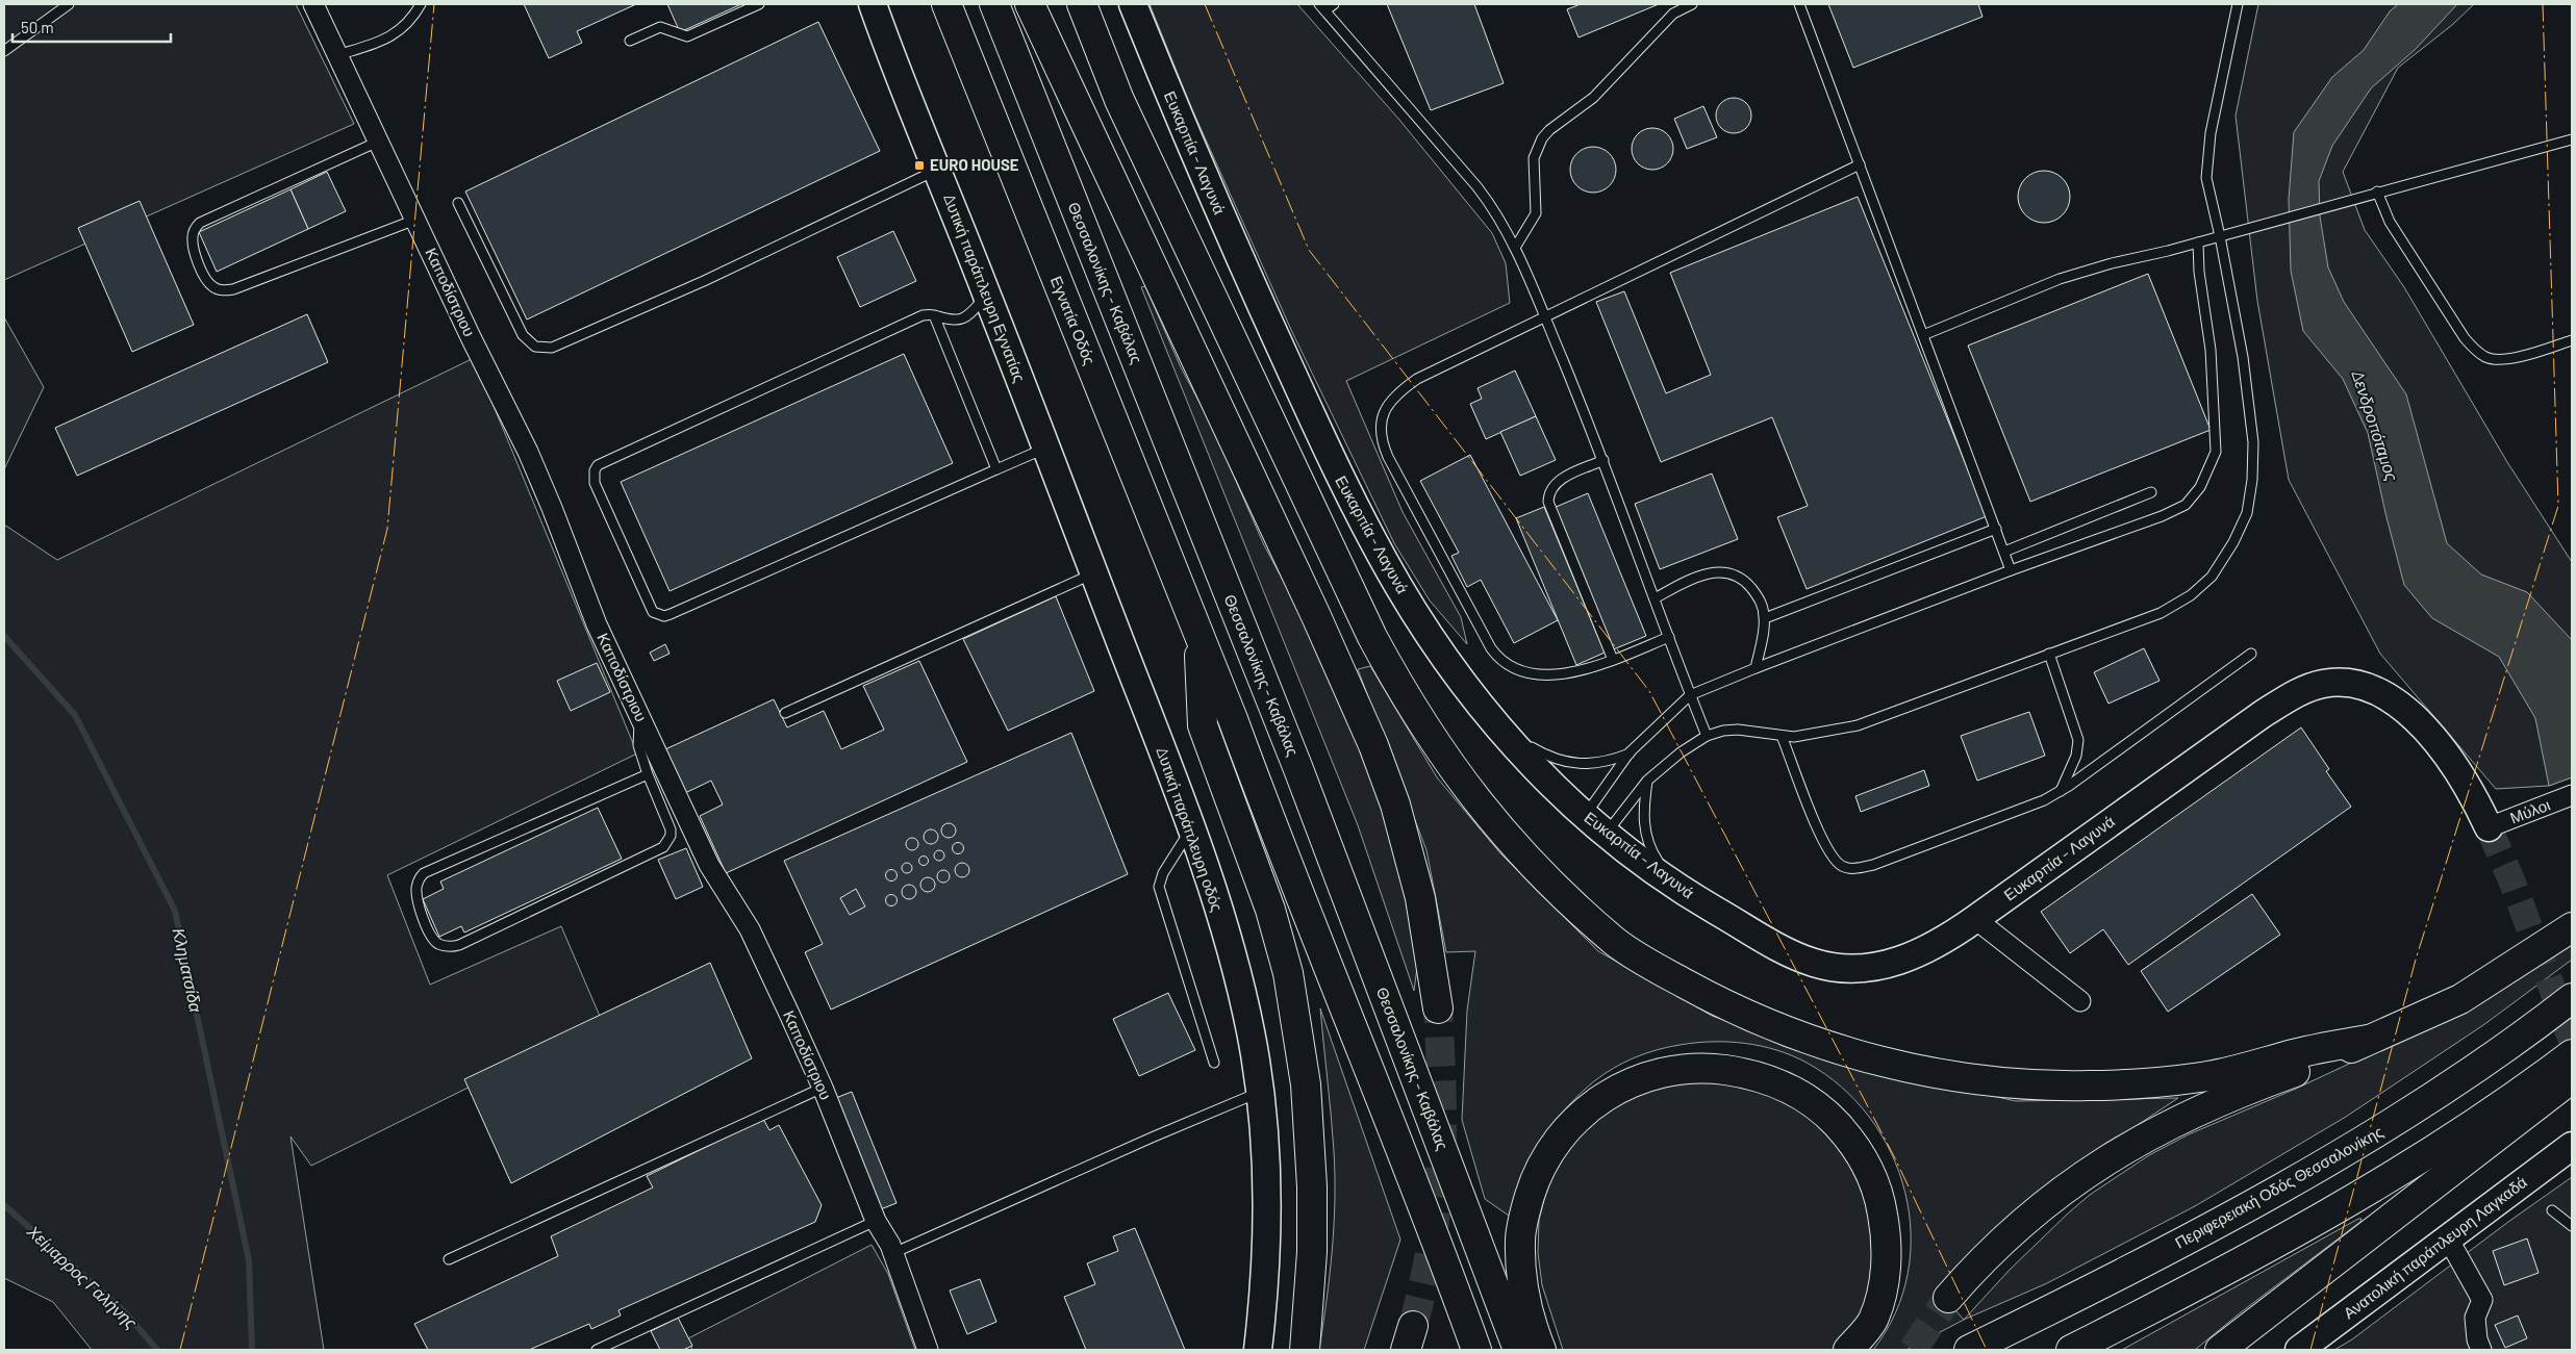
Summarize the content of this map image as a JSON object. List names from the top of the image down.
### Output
{
  "streets": {
    "highway": ["Θεσσαλονίκης - Καβάλας", "Εγνατία Οδός", "Περιφερειακή Οδός Θεσσαλονίκης"],
    "street": [
      "Ευκαρπία - Λαγυνά",
      "Δυτική παράπλευρη Εγνατίας",
      "Καποδίστριου",
      "Μύλοι",
      "Δυτική παράπλευρη οδός",
      "Ανατολική παράπλευρη Λαγκαδά"
    ]
  },
  "crossings": [
    ["Ευκαρπία - Λαγυνά", "Μύλοι"],
    ["Δυτική παράπλευρη Εγνατίας", "Δυτική παράπλευρη οδός"]
  ],
  "water": ["Δενδροπόταμος", "Κληματσίδα", "Χείμαρρος Γαλήνης"],
  "places": {
    "transit": ["EURO HOUSE"]
  },
  "scale_bar": "50 m"
}
